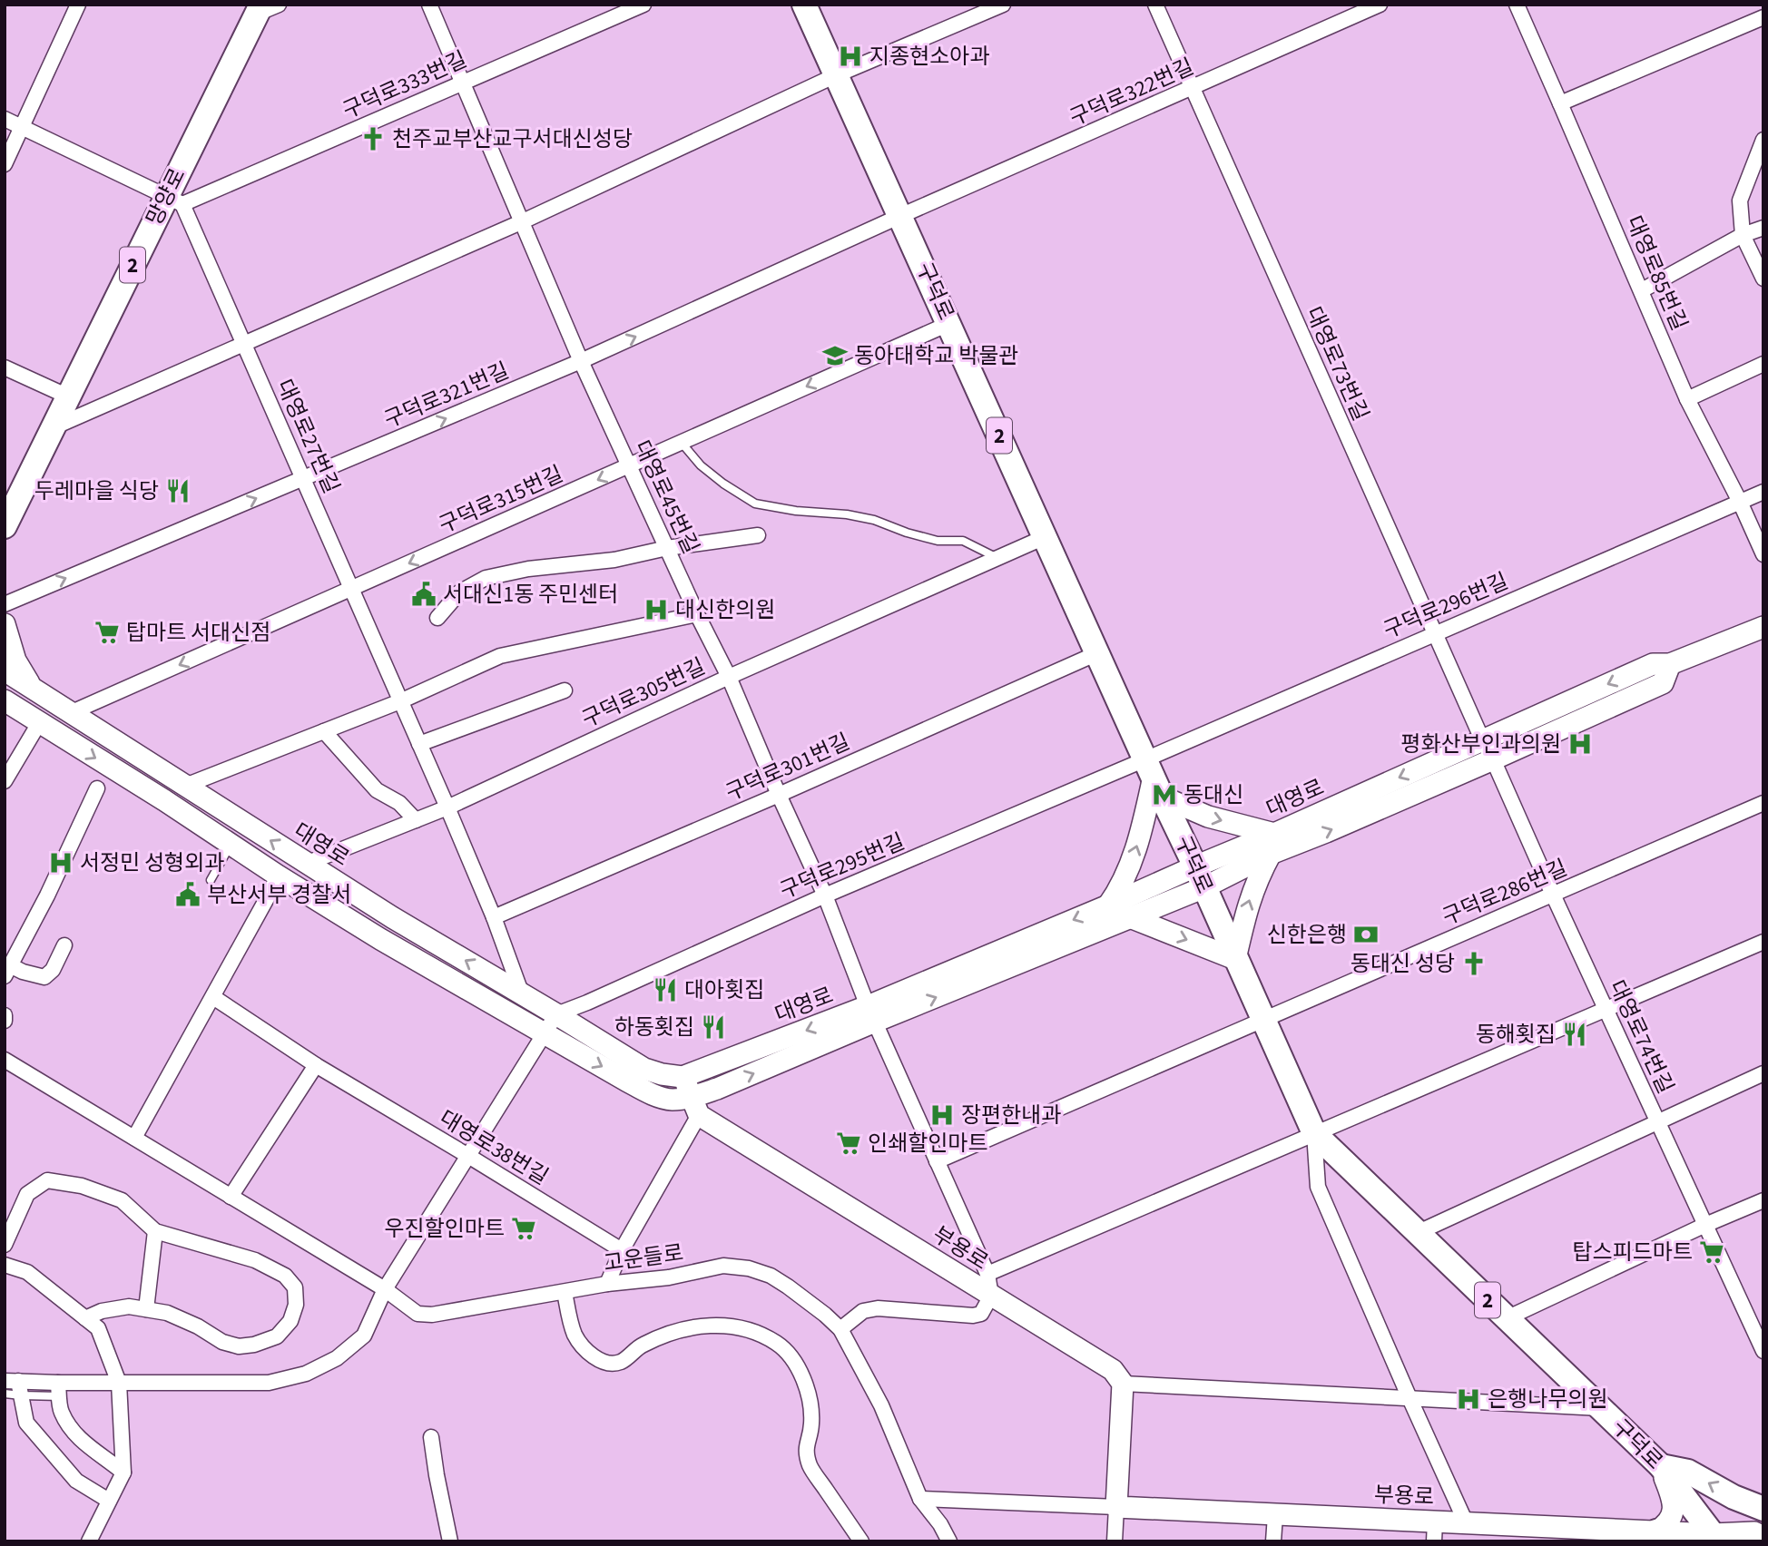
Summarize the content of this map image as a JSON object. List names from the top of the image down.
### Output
{
  "streets": {
    "main road": [
      "망양로",
      "2",
      "구덕로",
      "대영로",
      "부용로"
    ],
    "street": [
      "구덕로333번길",
      "구덕로322번길",
      "대영로85번길",
      "대영로73번길",
      "구덕로321번길",
      "대영로27번길",
      "대영로45번길",
      "구덕로315번길",
      "구덕로296번길",
      "구덕로305번길",
      "구덕로301번길",
      "구덕로295번길",
      "구덕로286번길",
      "대영로74번길",
      "대영로38번길",
      "고운들로"
    ]
  },
  "crossings": [
    ["구덕로333번길", "망양로"],
    ["구덕로333번길", "대영로27번길"],
    ["구덕로333번길", "대영로45번길"],
    ["구덕로322번길", "구덕로"],
    ["구덕로322번길", "대영로73번길"],
    ["구덕로322번길", "구덕로321번길"],
    ["망양로", "대영로27번길"],
    ["대영로85번길", "구덕로296번길"],
    ["구덕로", "구덕로321번길"],
    ["구덕로", "구덕로315번길"],
    ["구덕로", "구덕로296번길"],
    ["구덕로", "구덕로305번길"],
    ["구덕로", "구덕로301번길"],
    ["구덕로", "대영로"],
    ["구덕로", "구덕로295번길"],
    ["구덕로", "구덕로286번길"],
    ["구덕로", "부용로"],
    ["대영로73번길", "구덕로296번길"],
    ["대영로73번길", "대영로"],
    ["대영로73번길", "대영로74번길"],
    ["구덕로321번길", "대영로27번길"],
    ["구덕로321번길", "대영로45번길"],
    ["대영로27번길", "구덕로315번길"],
    ["대영로27번길", "구덕로305번길"],
    ["대영로27번길", "구덕로301번길"],
    ["대영로27번길", "대영로"],
    ["대영로45번길", "구덕로315번길"],
    ["대영로45번길", "구덕로305번길"],
    ["대영로45번길", "구덕로301번길"],
    ["대영로45번길", "대영로"],
    ["대영로45번길", "구덕로295번길"],
    ["대영로45번길", "구덕로286번길"],
    ["대영로45번길", "부용로"],
    ["구덕로315번길", "대영로"],
    ["구덕로296번길", "구덕로295번길"],
    ["구덕로305번길", "대영로"],
    ["대영로", "구덕로295번길"],
    ["대영로", "대영로74번길"],
    ["대영로", "부용로"],
    ["구덕로286번길", "대영로74번길"],
    ["부용로", "고운들로"]
  ],
  "one_way": ["구덕로321번길"],
  "places": {
    "hospital": [
      "지종현소아과",
      "대신한의원",
      "평화산부인과의원",
      "서정민 성형외과",
      "장편한내과",
      "은행나무의원"
    ],
    "church": ["천주교부산교구서대신성당", "동대신 성당"],
    "school or university": ["동아대학교 박물관"],
    "restaurant": [
      "두레마을 식당",
      "대아횟집",
      "하동횟집",
      "동해횟집"
    ],
    "public building": ["서대신1동 주민센터", "부산서부 경찰서"],
    "supermarket": [
      "탑마트 서대신점",
      "인쇄할인마트",
      "우진할인마트",
      "탑스피드마트"
    ],
    "metro station": ["동대신"],
    "bank": ["신한은행"]
  }
}
